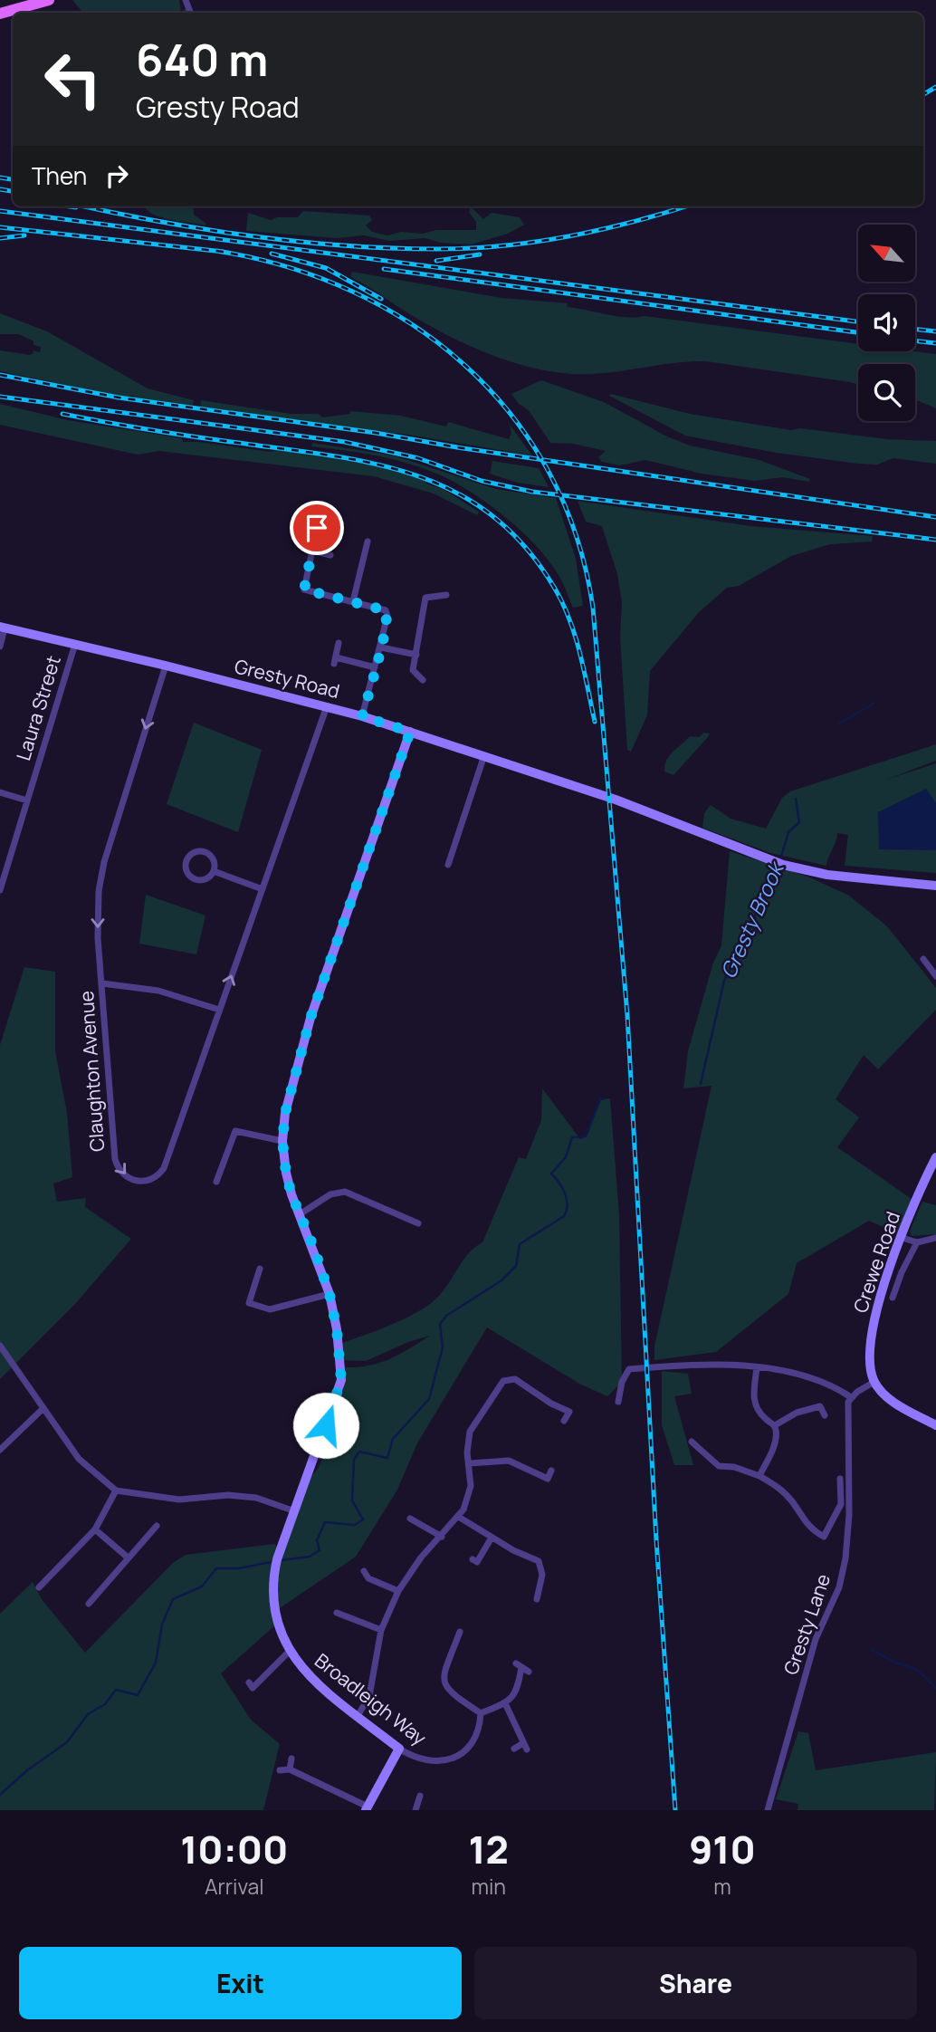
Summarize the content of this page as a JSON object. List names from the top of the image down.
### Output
{
  "streets": {
    "street": [
      "Gresty Road",
      "Laura Street",
      "Claughton Avenue",
      "Crewe Road",
      "Gresty Lane",
      "Broadleigh Way"
    ]
  },
  "crossings": [
    ["Gresty Road", "Laura Street"],
    ["Gresty Road", "Claughton Avenue"],
    ["Gresty Road", "Broadleigh Way"]
  ],
  "water": ["Gresty Brook"],
  "north": "top left",
  "page": {
    "turn": ["640 m", "Gresty Road"],
    "then": "Then",
    "eta": [
      "10:00",
      "Arrival",
      "12",
      "min",
      "910",
      "m"
    ],
    "buttons": ["Exit", "Share"]
  }
}
